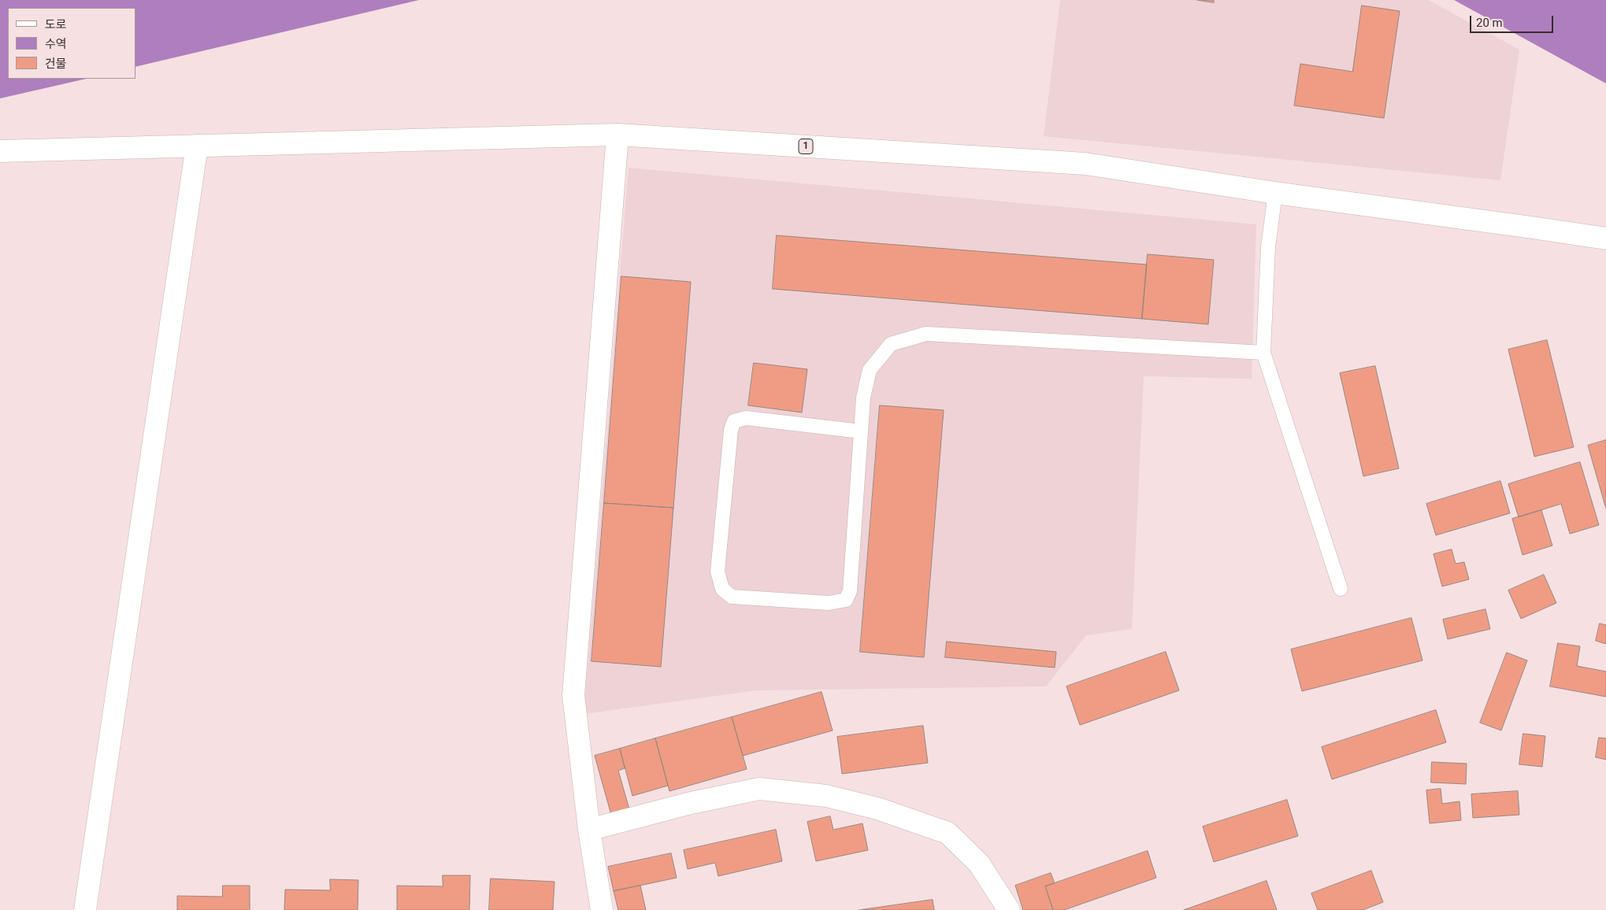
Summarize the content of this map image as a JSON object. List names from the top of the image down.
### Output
{
  "streets": {
    "street": ["1"]
  },
  "legend": ["도로", "수역", "건물"],
  "scale_bar": "20 m"
}
